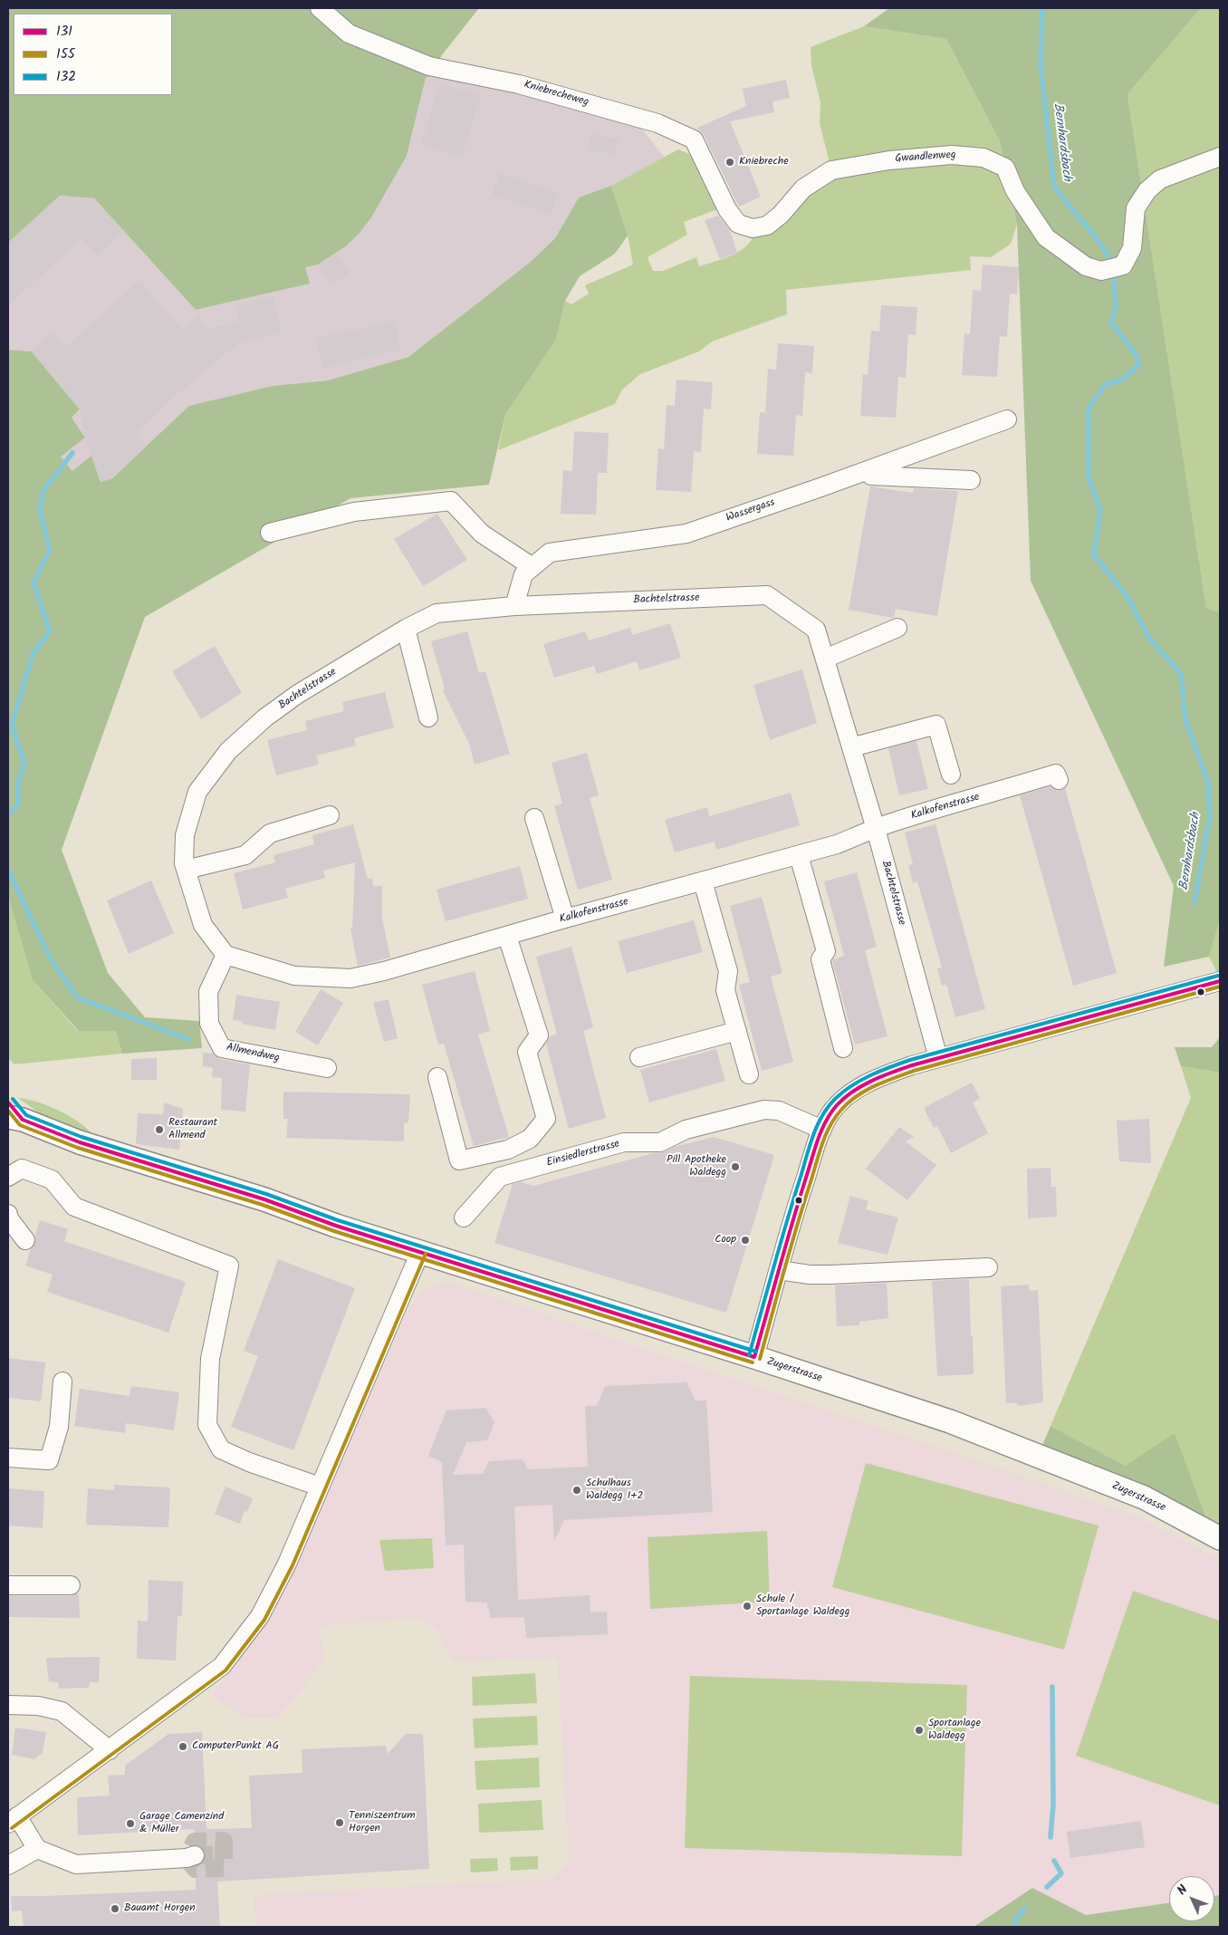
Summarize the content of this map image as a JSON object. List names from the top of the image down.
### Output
{
  "streets": {
    "main road": ["Zugerstrasse"],
    "street": [
      "Kniebrecheweg",
      "Gwandlenweg",
      "Wassergass",
      "Bachtelstrasse",
      "Kalkofenstrasse",
      "Allmendweg",
      "Einsiedlerstrasse"
    ]
  },
  "crossings": [
    ["Kniebrecheweg", "Gwandlenweg"],
    ["Wassergass", "Bachtelstrasse"],
    ["Bachtelstrasse", "Kalkofenstrasse"],
    ["Kalkofenstrasse", "Allmendweg"]
  ],
  "water": ["Bernhardsbach"],
  "places": [
    "Kniebreche",
    "Restaurant Allmend",
    "Pill Apotheke Waldegg",
    "Coop",
    "Schulhaus Waldegg 1+2",
    "Schule / Sportanlage Waldegg",
    "Sportanlage Waldegg",
    "ComputerPunkt AG",
    "Tenniszentrum Horgen",
    "Garage Camenzind & Müller",
    "Bauamt Horgen"
  ],
  "lines": ["transit line 132", "transit line 131", "transit line 155"],
  "legend": ["131", "155", "132"],
  "north": "top left"
}
